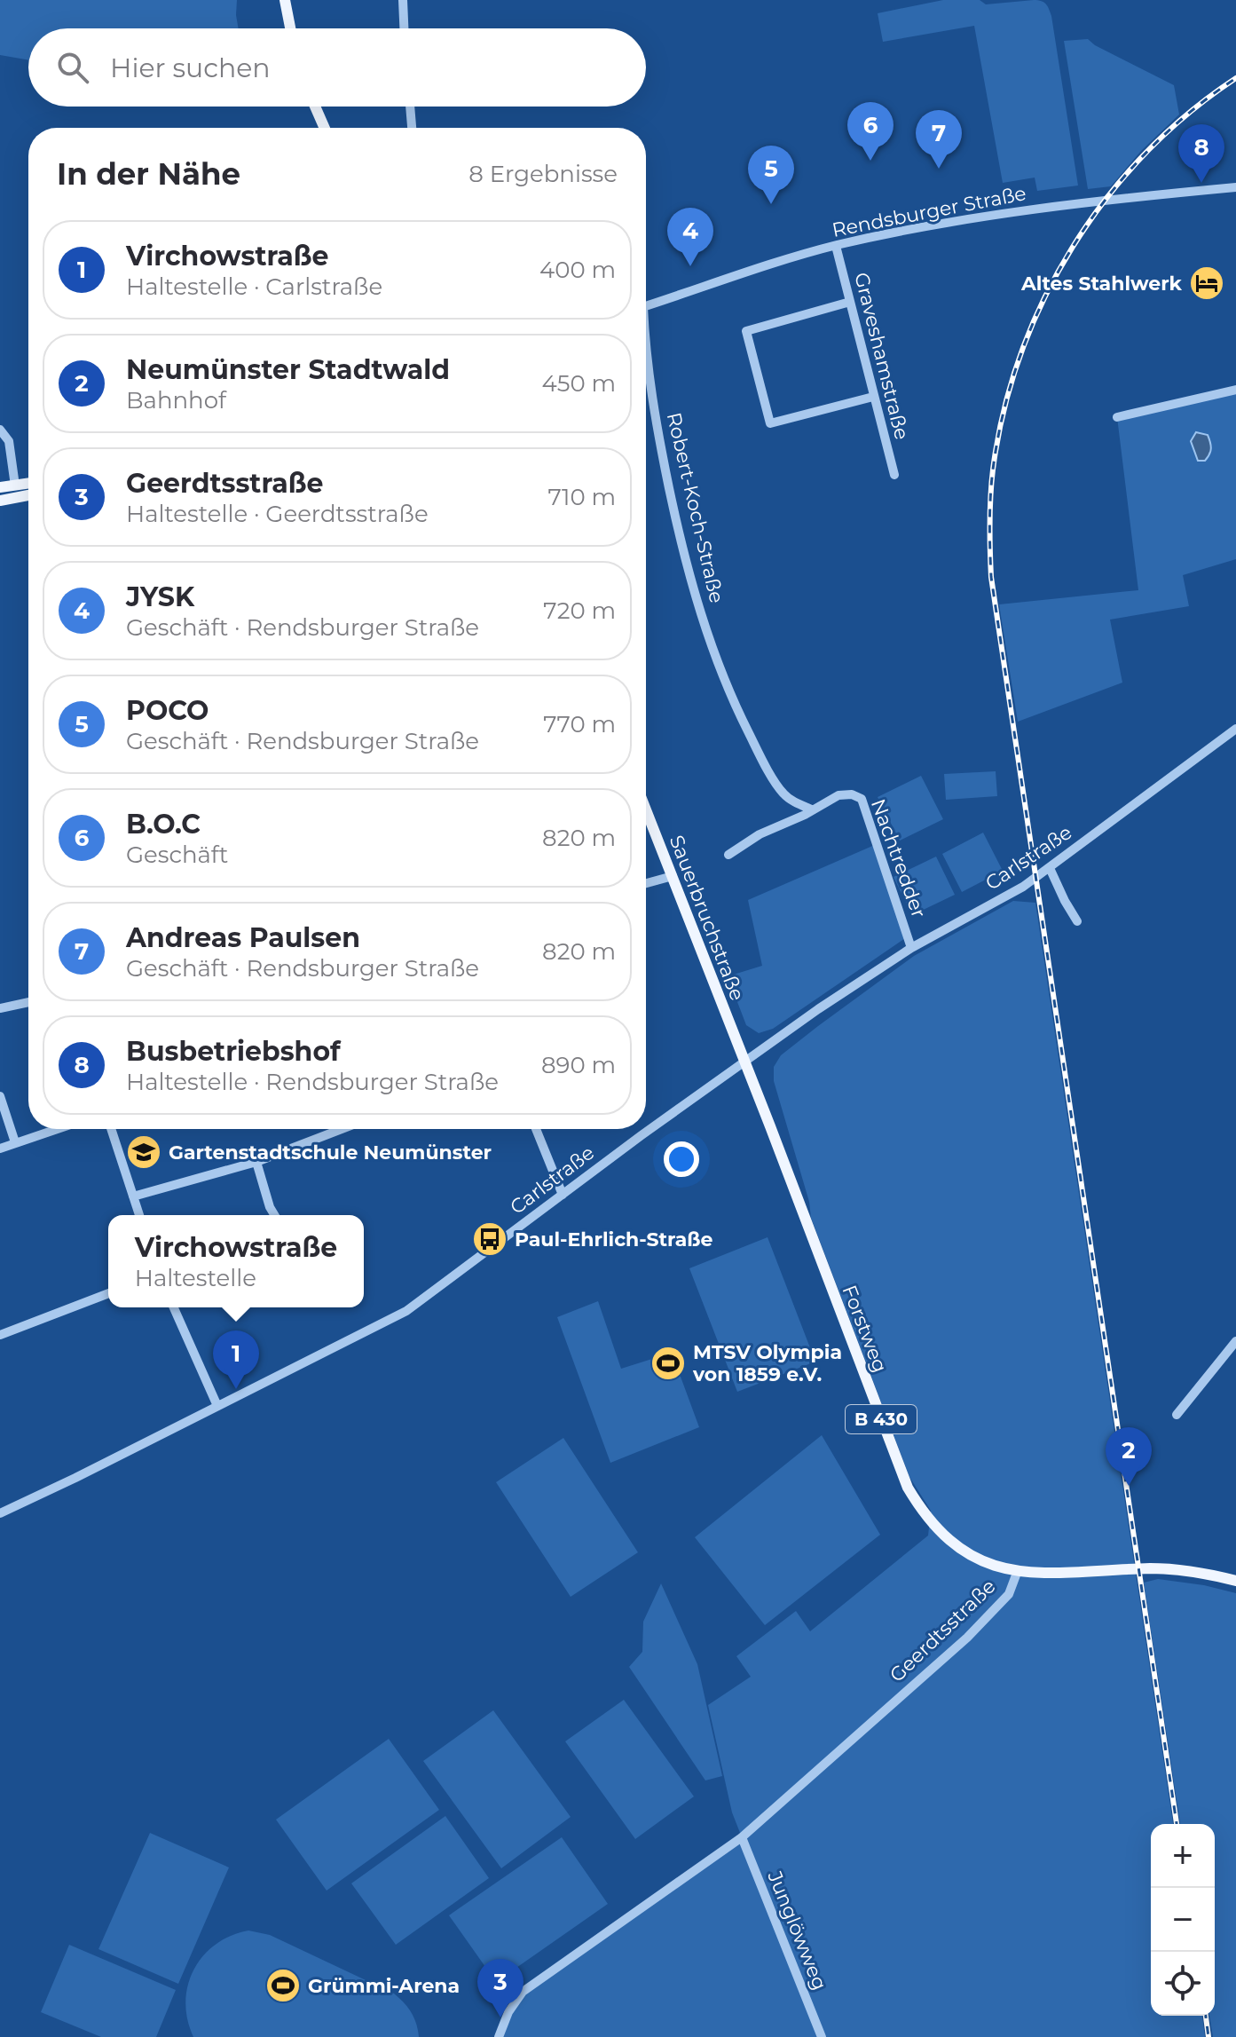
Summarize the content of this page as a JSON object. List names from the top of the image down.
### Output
{
  "streets": {
    "main road": ["Sauerbruchstraße", "Forstweg", "B 430"],
    "street": [
      "Rendsburger Straße",
      "Graveshamstraße",
      "Robert-Koch-Straße",
      "Carlstraße",
      "Nachtredder",
      "Geerdtsstraße",
      "Junglöwweg"
    ]
  },
  "crossings": [
    ["Rendsburger Straße", "Graveshamstraße"],
    ["Robert-Koch-Straße", "Nachtredder"],
    ["Carlstraße", "Nachtredder"],
    ["Carlstraße", "Sauerbruchstraße"],
    ["Carlstraße", "Forstweg"],
    ["Sauerbruchstraße", "Forstweg"],
    ["Forstweg", "Geerdtsstraße"],
    ["Geerdtsstraße", "Junglöwweg"]
  ],
  "places": {
    "hotel": ["Altes Stahlwerk"],
    "school or university": ["Gartenstadtschule Neumünster"],
    "bus stop": ["Paul-Ehrlich-Straße"],
    "sports": ["MTSV Olympia von 1859 e.V.", "Grümmi-Arena"]
  },
  "page": {
    "search": "Hier suchen",
    "pins": [
      "6",
      "7",
      "8",
      "5",
      "4",
      "1",
      "2",
      "3"
    ],
    "heading": ["In der Nähe", "8 Ergebnisse"],
    "list": [
      {
        "mark": "1",
        "name": "Virchowstraße",
        "note": "Haltestelle · Carlstraße",
        "value": "400 m"
      },
      {
        "mark": "2",
        "name": "Neumünster Stadtwald",
        "note": "Bahnhof",
        "value": "450 m"
      },
      {
        "mark": "3",
        "name": "Geerdtsstraße",
        "note": "Haltestelle · Geerdtsstraße",
        "value": "710 m"
      },
      {
        "mark": "4",
        "name": "JYSK",
        "note": "Geschäft · Rendsburger Straße",
        "value": "720 m"
      },
      {
        "mark": "5",
        "name": "POCO",
        "note": "Geschäft · Rendsburger Straße",
        "value": "770 m"
      },
      {
        "mark": "6",
        "name": "B.O.C",
        "note": "Geschäft",
        "value": "820 m"
      },
      {
        "mark": "7",
        "name": "Andreas Paulsen",
        "note": "Geschäft · Rendsburger Straße",
        "value": "820 m"
      },
      {
        "mark": "8",
        "name": "Busbetriebshof",
        "note": "Haltestelle · Rendsburger Straße",
        "value": "890 m"
      }
    ],
    "popup": ["Virchowstraße", "Haltestelle"],
    "map_buttons": ["+", "−"]
  }
}
